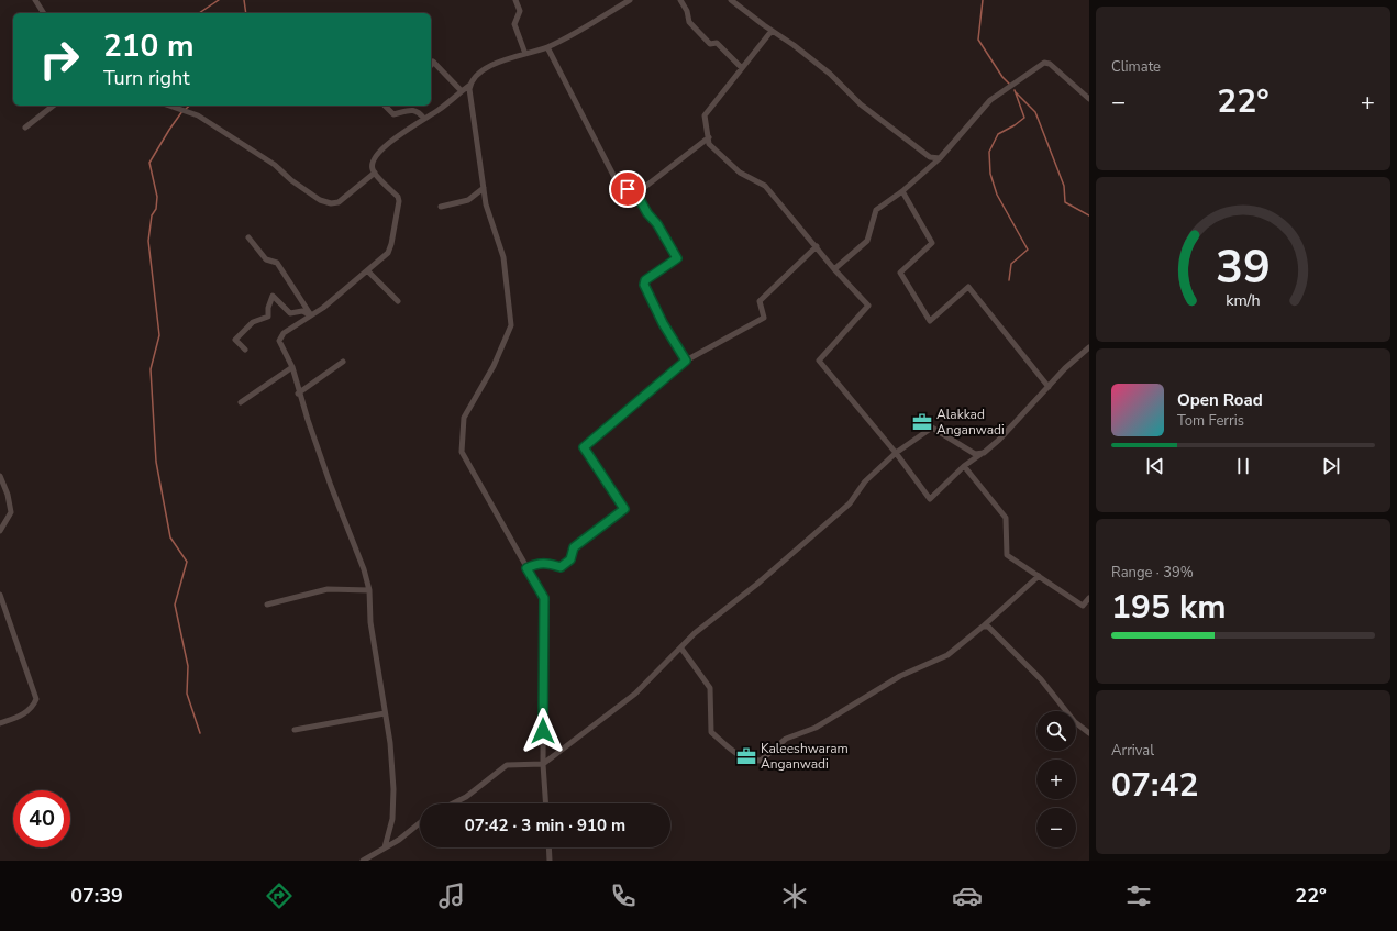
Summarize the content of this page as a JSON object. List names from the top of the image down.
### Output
{
  "places": {
    "office": ["Alakkad Anganwadi", "Kaleeshwaram Anganwadi"]
  },
  "page": {
    "tile": [
      "Climate",
      ["Range · 39%", "195 km"],
      ["Arrival", "07:42"]
    ],
    "turn": ["210 m", "Turn right"],
    "heat": ["−", "22°", "+"],
    "song": ["Open Road", "Tom Ferris"],
    "map_buttons": ["+", "−"],
    "limit": "40",
    "trip": "07:42 · 3 min · 910 m",
    "tabs": ["07:39", "22°"],
    "gauge": ["39", "km/h"]
  }
}
